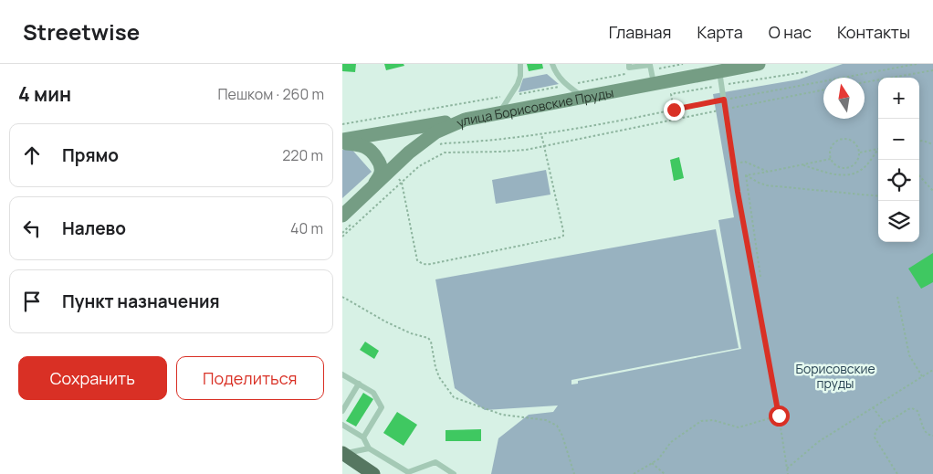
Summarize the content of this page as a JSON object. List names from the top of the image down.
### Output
{
  "streets": {
    "main road": ["улица Борисовские Пруды"]
  },
  "parks": ["Борисовские пруды"],
  "north": "top",
  "page": {
    "header": "Streetwise",
    "nav": [
      "Главная",
      "Карта",
      "О нас",
      "Контакты"
    ],
    "heading": ["4 мин", "Пешком · 260 m"],
    "map_buttons": ["+", "−"],
    "list": [
      ["Прямо", "220 m"],
      ["Налево", "40 m"],
      "Пункт назначения"
    ],
    "buttons": ["Сохранить", "Поделиться"]
  }
}
